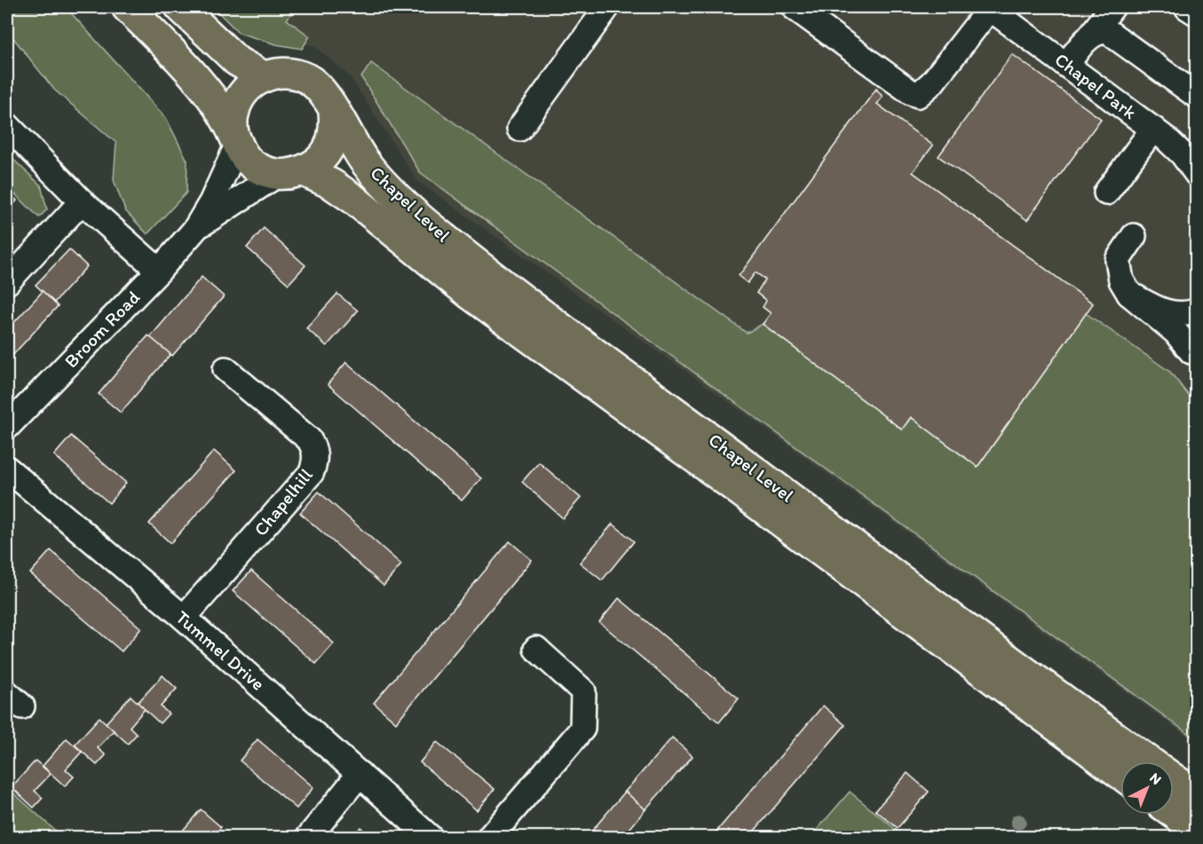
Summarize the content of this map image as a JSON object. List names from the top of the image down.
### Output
{
  "streets": {
    "main road": ["Chapel Level"],
    "street": [
      "Chapel Park",
      "Broom Road",
      "Chapelhill",
      "Tummel Drive"
    ]
  },
  "crossings": [
    ["Chapel Level", "Broom Road"],
    ["Chapelhill", "Tummel Drive"]
  ],
  "north": "top right"
}
